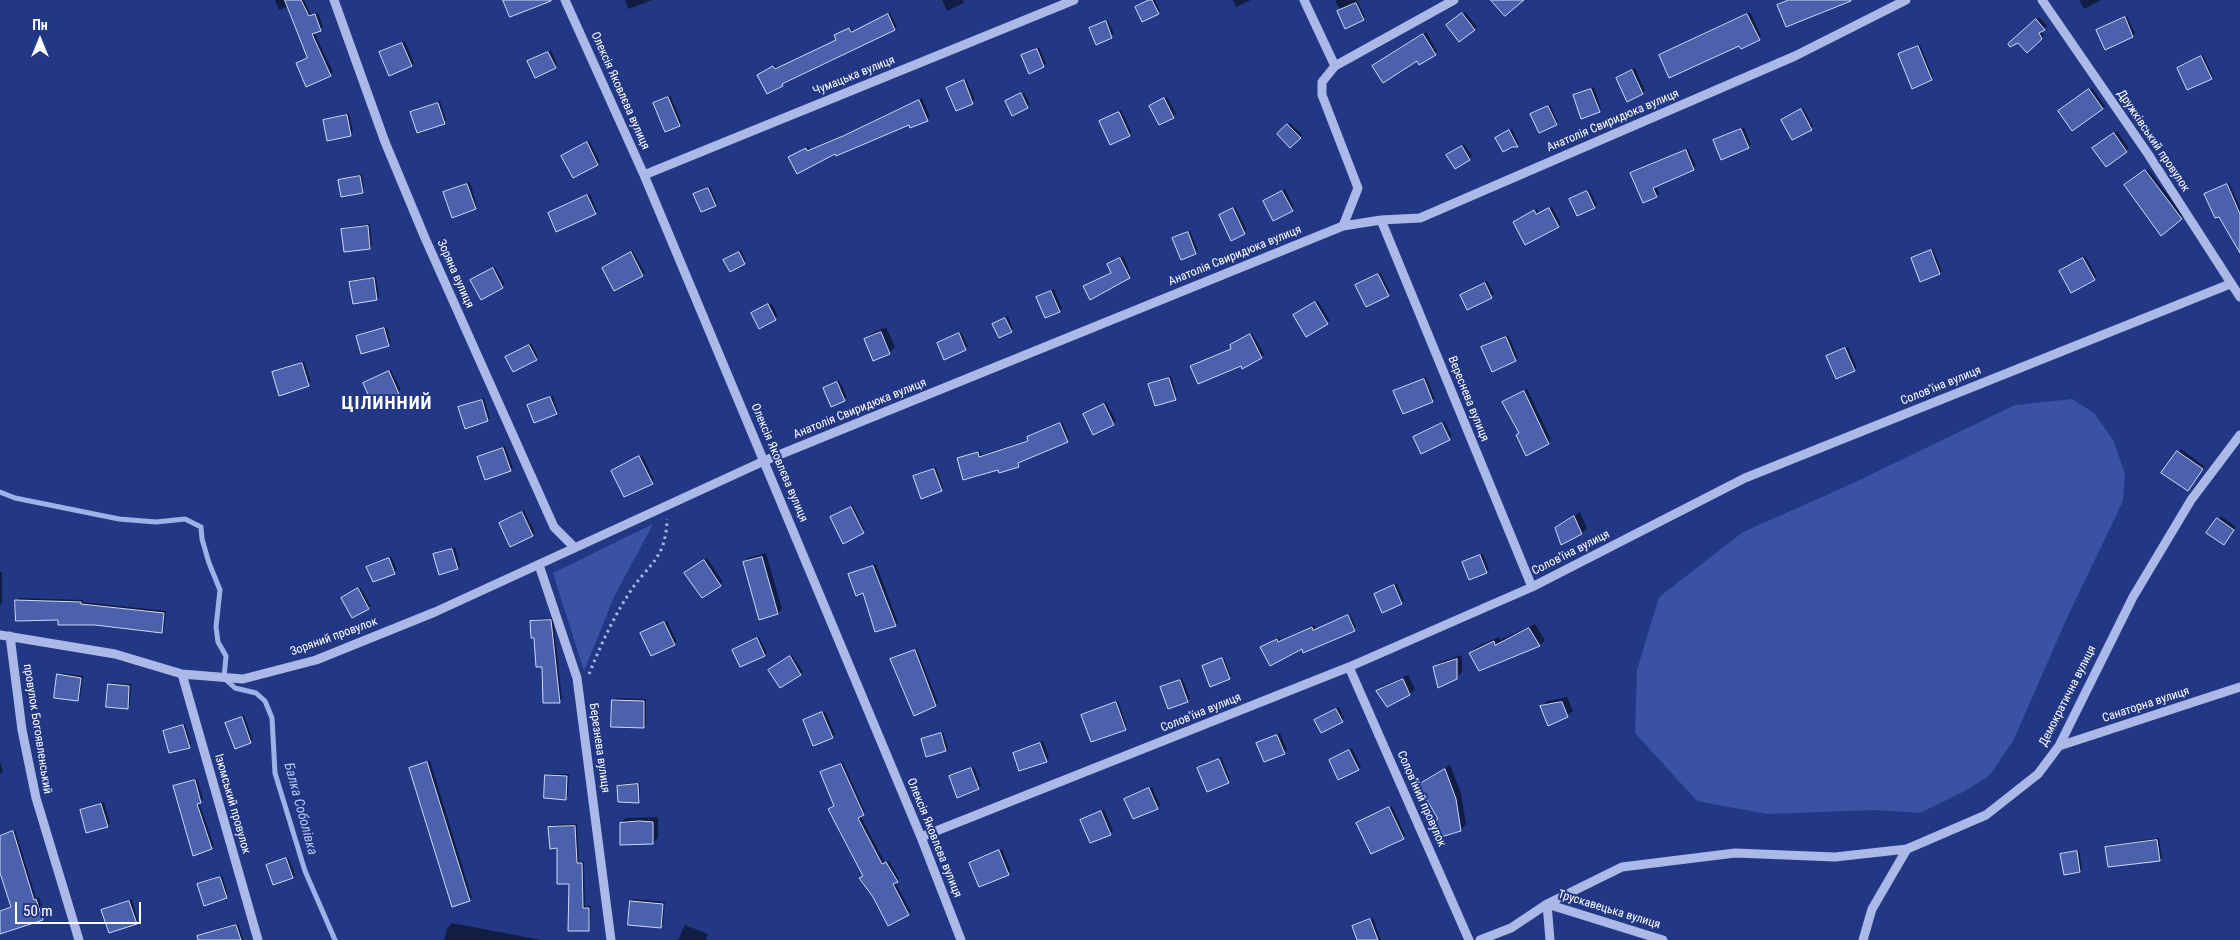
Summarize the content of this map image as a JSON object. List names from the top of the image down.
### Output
{
  "streets": {
    "street": [
      "Чумацька вулиця",
      "Олексія Яковлєва вулиця",
      "Анатолія Свиридюка вулиця",
      "Дружківський провулок",
      "Зоряна вулиця",
      "Солов'їна вулиця",
      "Вереснева вулиця",
      "Зоряний провулок",
      "Демократична вулиця",
      "Санаторна вулиця",
      "провулок Богоявленський",
      "Березнева вулиця",
      "Солов'їний провулок",
      "Ізюмський провулок",
      "Трускавецька вулиця"
    ]
  },
  "crossings": [
    ["Чумацька вулиця", "Олексія Яковлєва вулиця"],
    ["Олексія Яковлєва вулиця", "Анатолія Свиридюка вулиця"],
    ["Олексія Яковлєва вулиця", "Солов'їна вулиця"],
    ["Анатолія Свиридюка вулиця", "Зоряна вулиця"],
    ["Анатолія Свиридюка вулиця", "Вереснева вулиця"],
    ["Анатолія Свиридюка вулиця", "Зоряний провулок"],
    ["Дружківський провулок", "Солов'їна вулиця"],
    ["Зоряна вулиця", "Зоряний провулок"],
    ["Солов'їна вулиця", "Вереснева вулиця"],
    ["Солов'їна вулиця", "Солов'їний провулок"],
    ["Зоряний провулок", "провулок Богоявленський"],
    ["Зоряний провулок", "Березнева вулиця"],
    ["Зоряний провулок", "Ізюмський провулок"],
    ["Демократична вулиця", "Санаторна вулиця"],
    ["Демократична вулиця", "Трускавецька вулиця"]
  ],
  "districts": ["ЦІЛИННИЙ"],
  "water": ["Балка Соболівка"],
  "scale_bar": "50 m",
  "north": "top"
}
